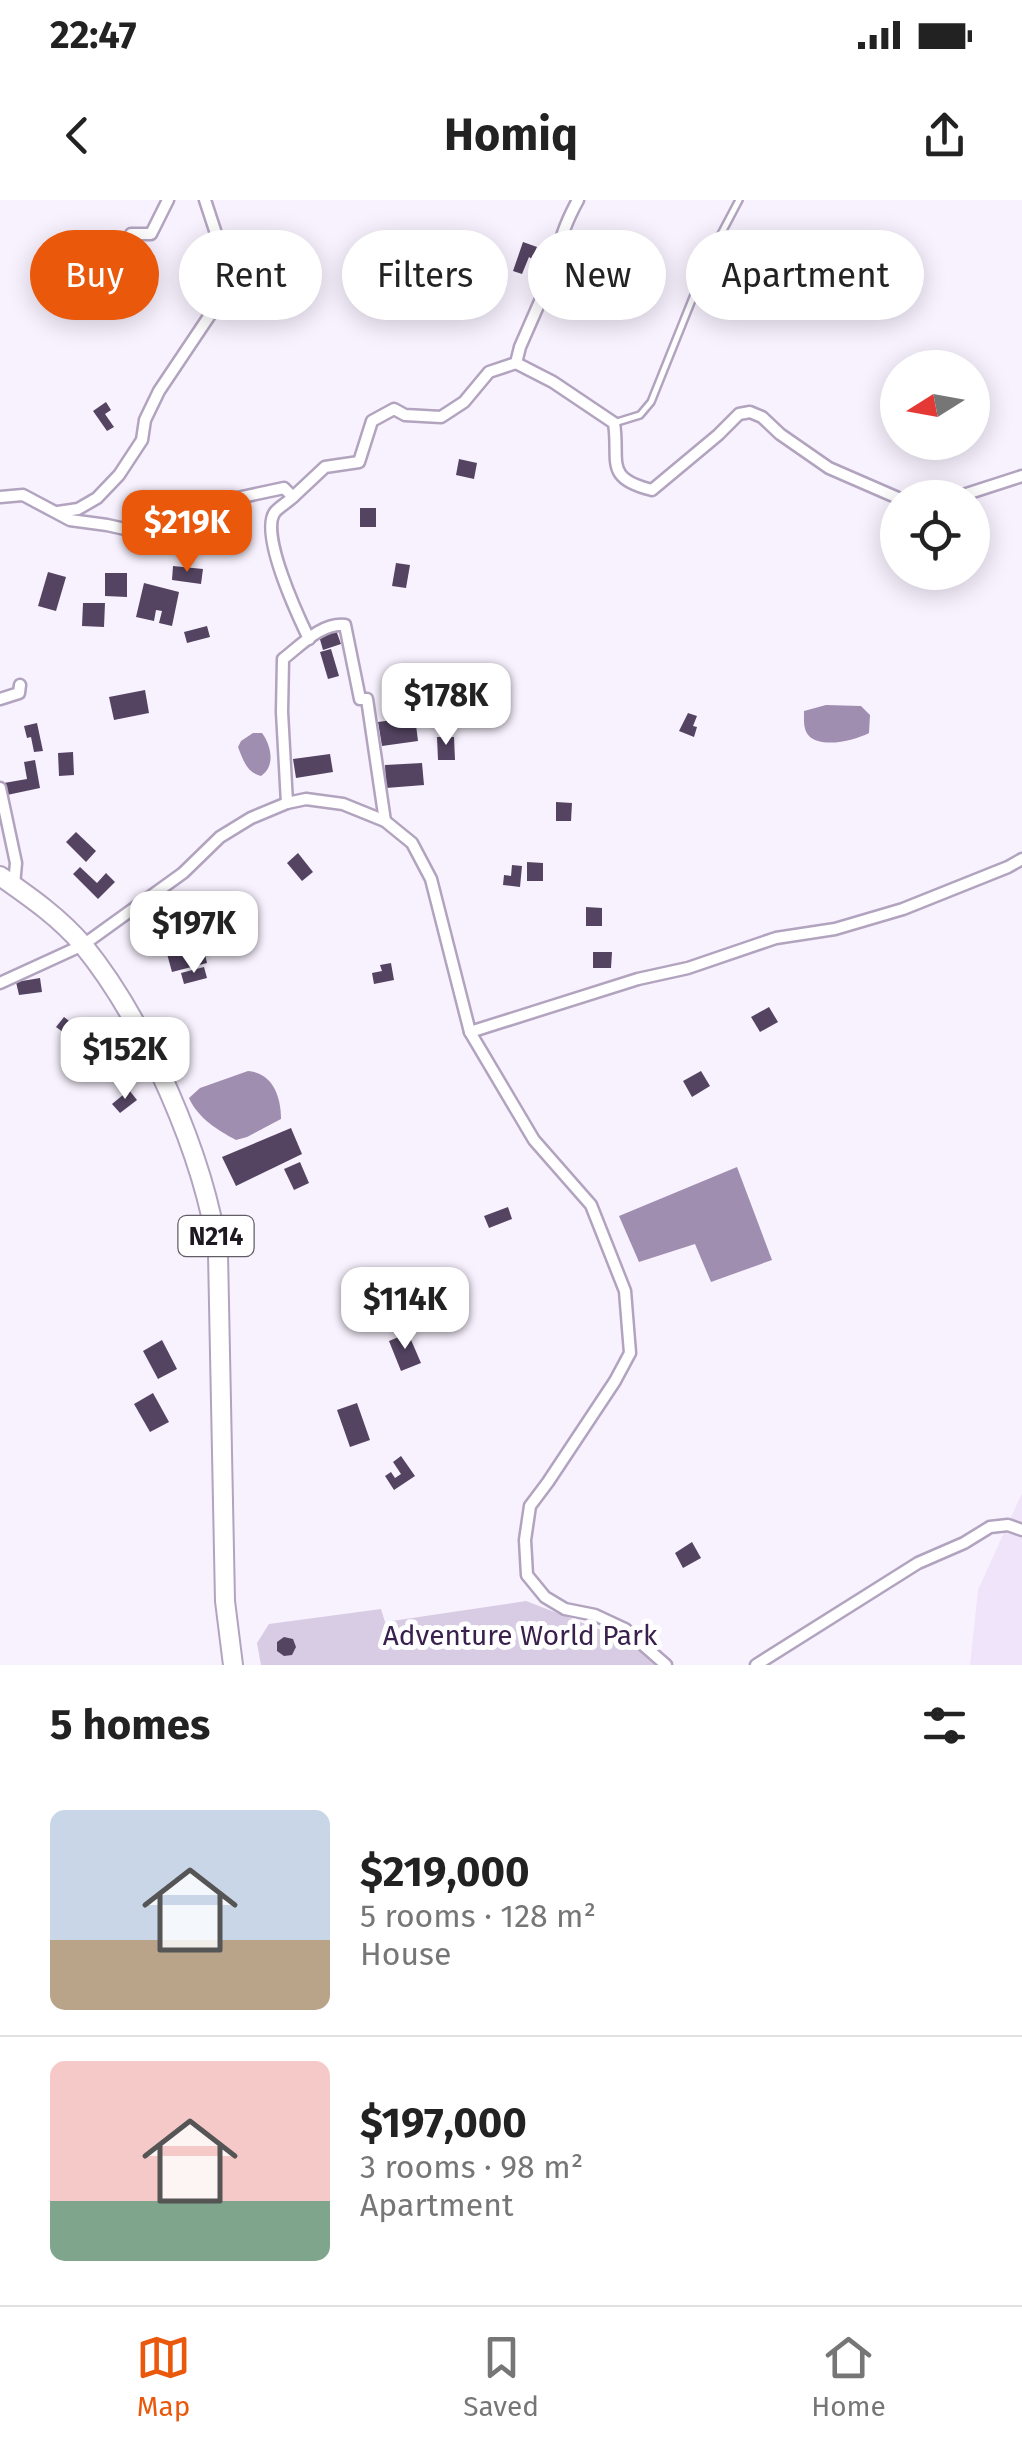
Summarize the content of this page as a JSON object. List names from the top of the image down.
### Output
{
  "streets": {
    "highway": ["N214"]
  },
  "parks": ["Adventure World Park"],
  "north": "left",
  "page": {
    "status": "22:47",
    "header": "Homiq",
    "chip": [
      "Buy",
      "Rent",
      "Filters",
      "New",
      "Apartment"
    ],
    "price": [
      "$219K",
      "$178K",
      "$197K",
      "$152K",
      "$114K"
    ],
    "heading": "5 homes",
    "list": [
      {
        "name": "$219,000",
        "note": "5 rooms · 128 m² · House"
      },
      {
        "name": "$197,000",
        "note": "3 rooms · 98 m² · Apartment"
      }
    ],
    "tabs": ["Map", "Saved", "Home"]
  }
}
